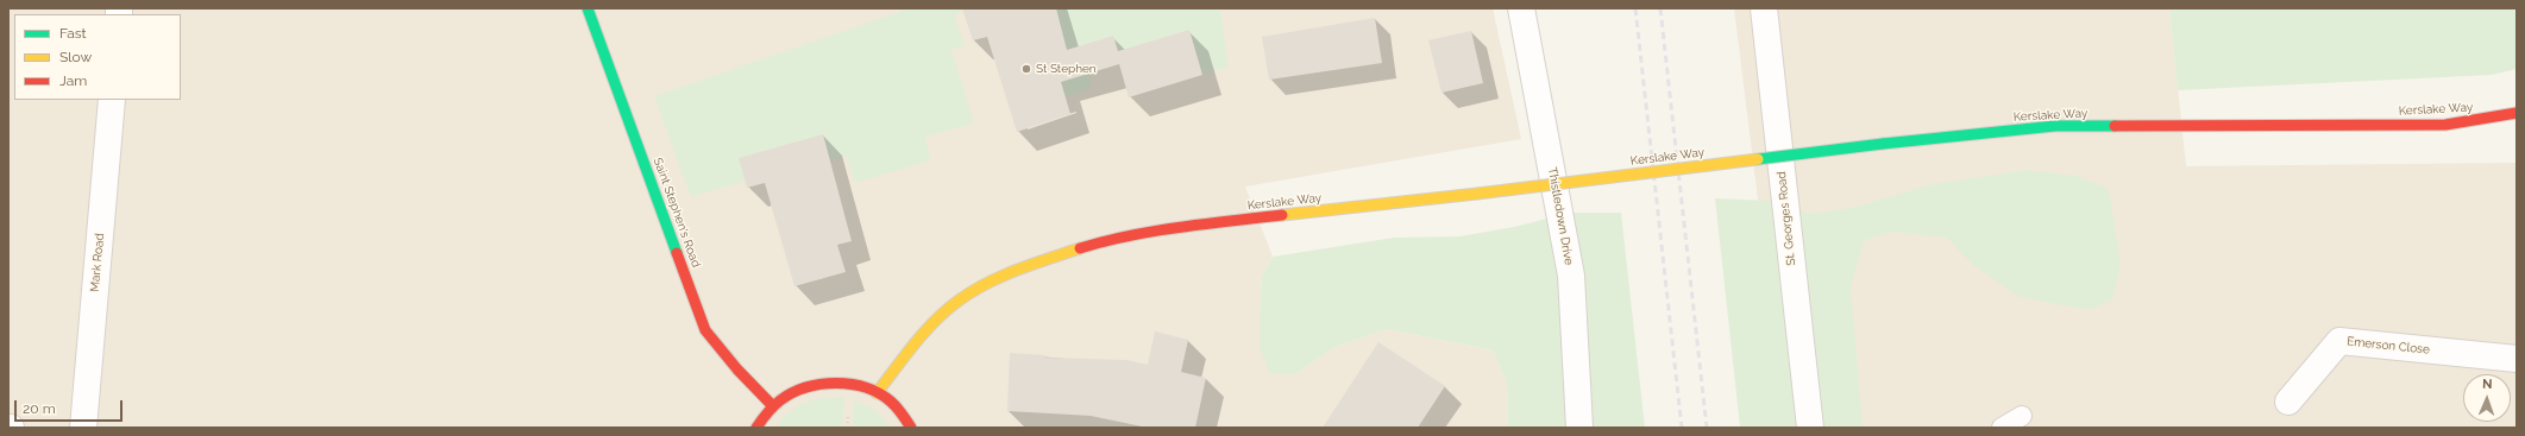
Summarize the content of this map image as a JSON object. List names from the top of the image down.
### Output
{
  "streets": {
    "street": [
      "Kerslake Way",
      "Saint Stephen's Road",
      "Thistledown Drive",
      "St. Georges Road",
      "Mark Road",
      "Emerson Close"
    ]
  },
  "places": ["St Stephen"],
  "legend": ["Fast", "Slow", "Jam"],
  "scale_bar": "20 m",
  "north": "top"
}
